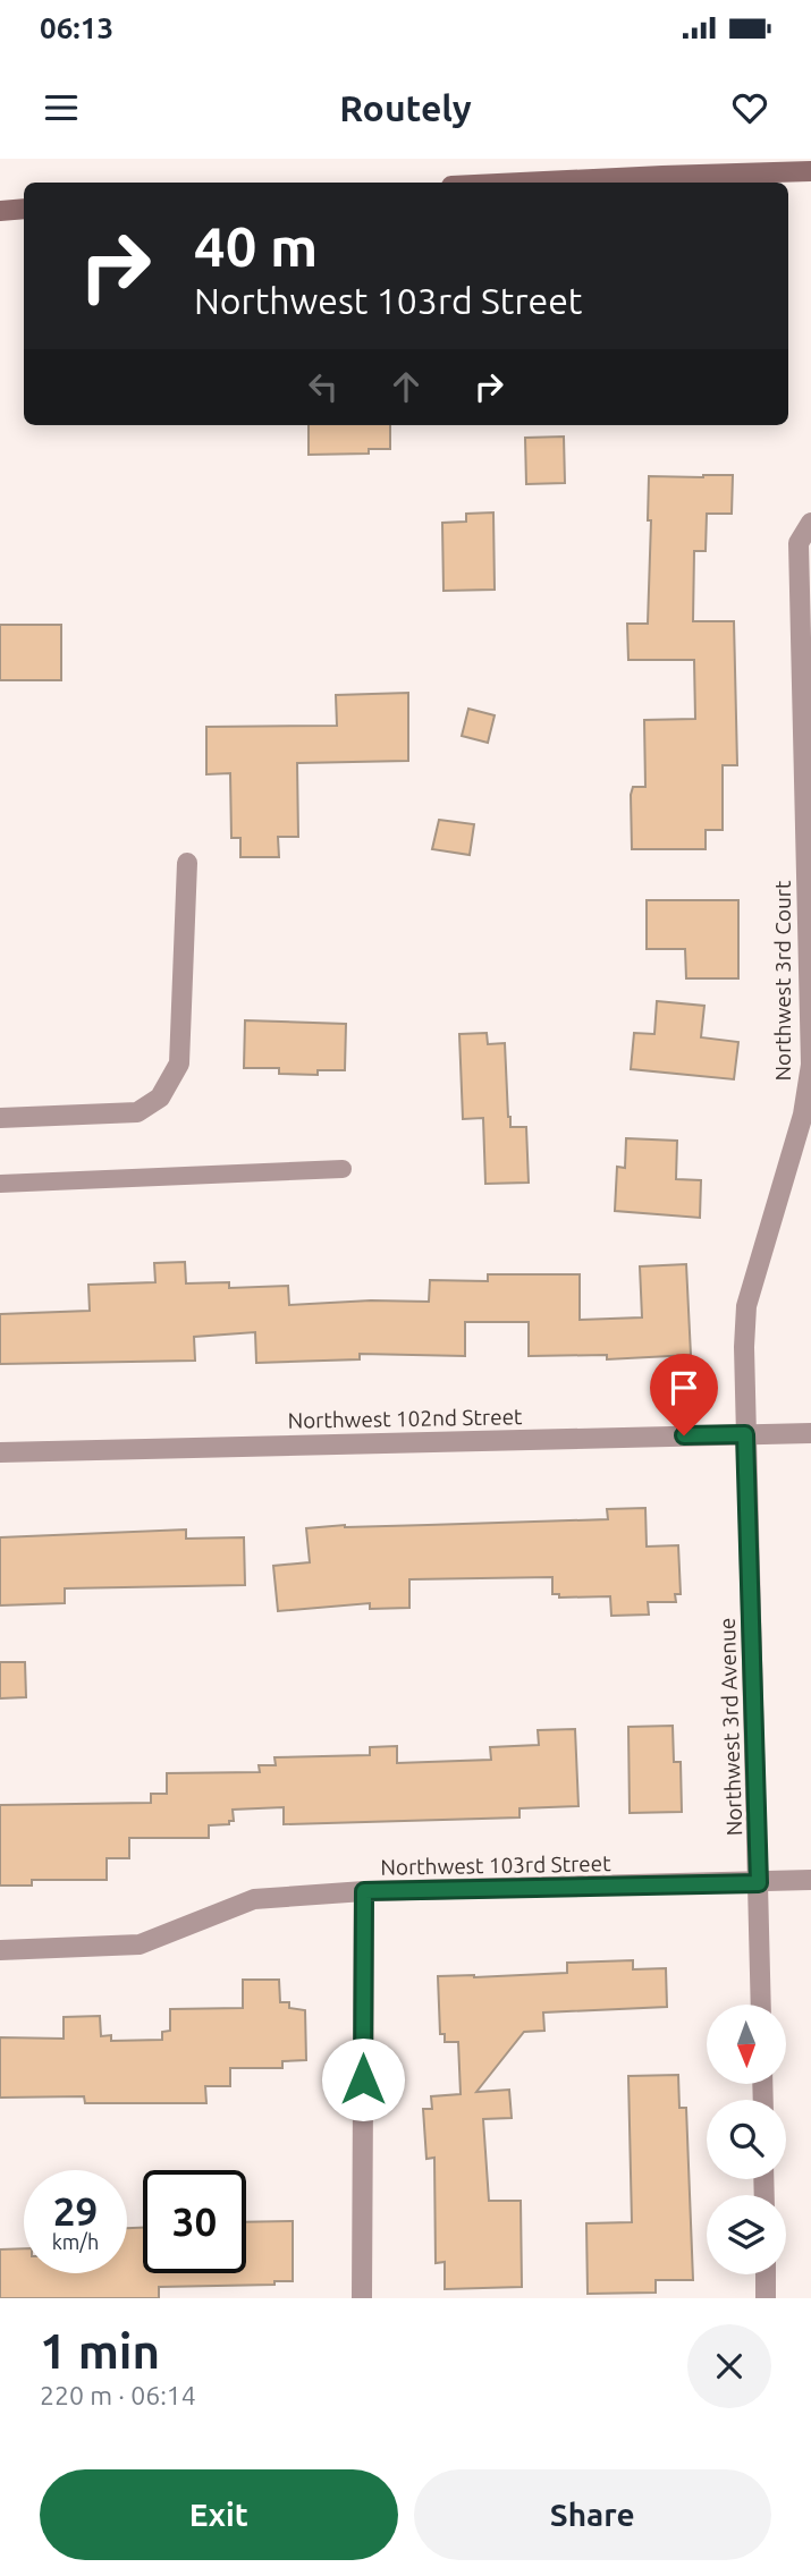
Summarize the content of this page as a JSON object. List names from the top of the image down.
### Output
{
  "streets": {
    "street": [
      "Northwest 3rd Court",
      "Northwest 102nd Street",
      "Northwest 3rd Avenue",
      "Northwest 103rd Street"
    ]
  },
  "crossings": [
    ["Northwest 3rd Court", "Northwest 102nd Street"],
    ["Northwest 3rd Court", "Northwest 3rd Avenue"],
    ["Northwest 102nd Street", "Northwest 3rd Avenue"],
    ["Northwest 3rd Avenue", "Northwest 103rd Street"]
  ],
  "north": "bottom",
  "page": {
    "status": "06:13",
    "header": "Routely",
    "turn": ["40 m", "Northwest 103rd Street"],
    "speed": "29 km/h",
    "limit": "30",
    "heading": ["1 min", "220 m · 06:14"],
    "buttons": ["Exit", "Share"]
  }
}
